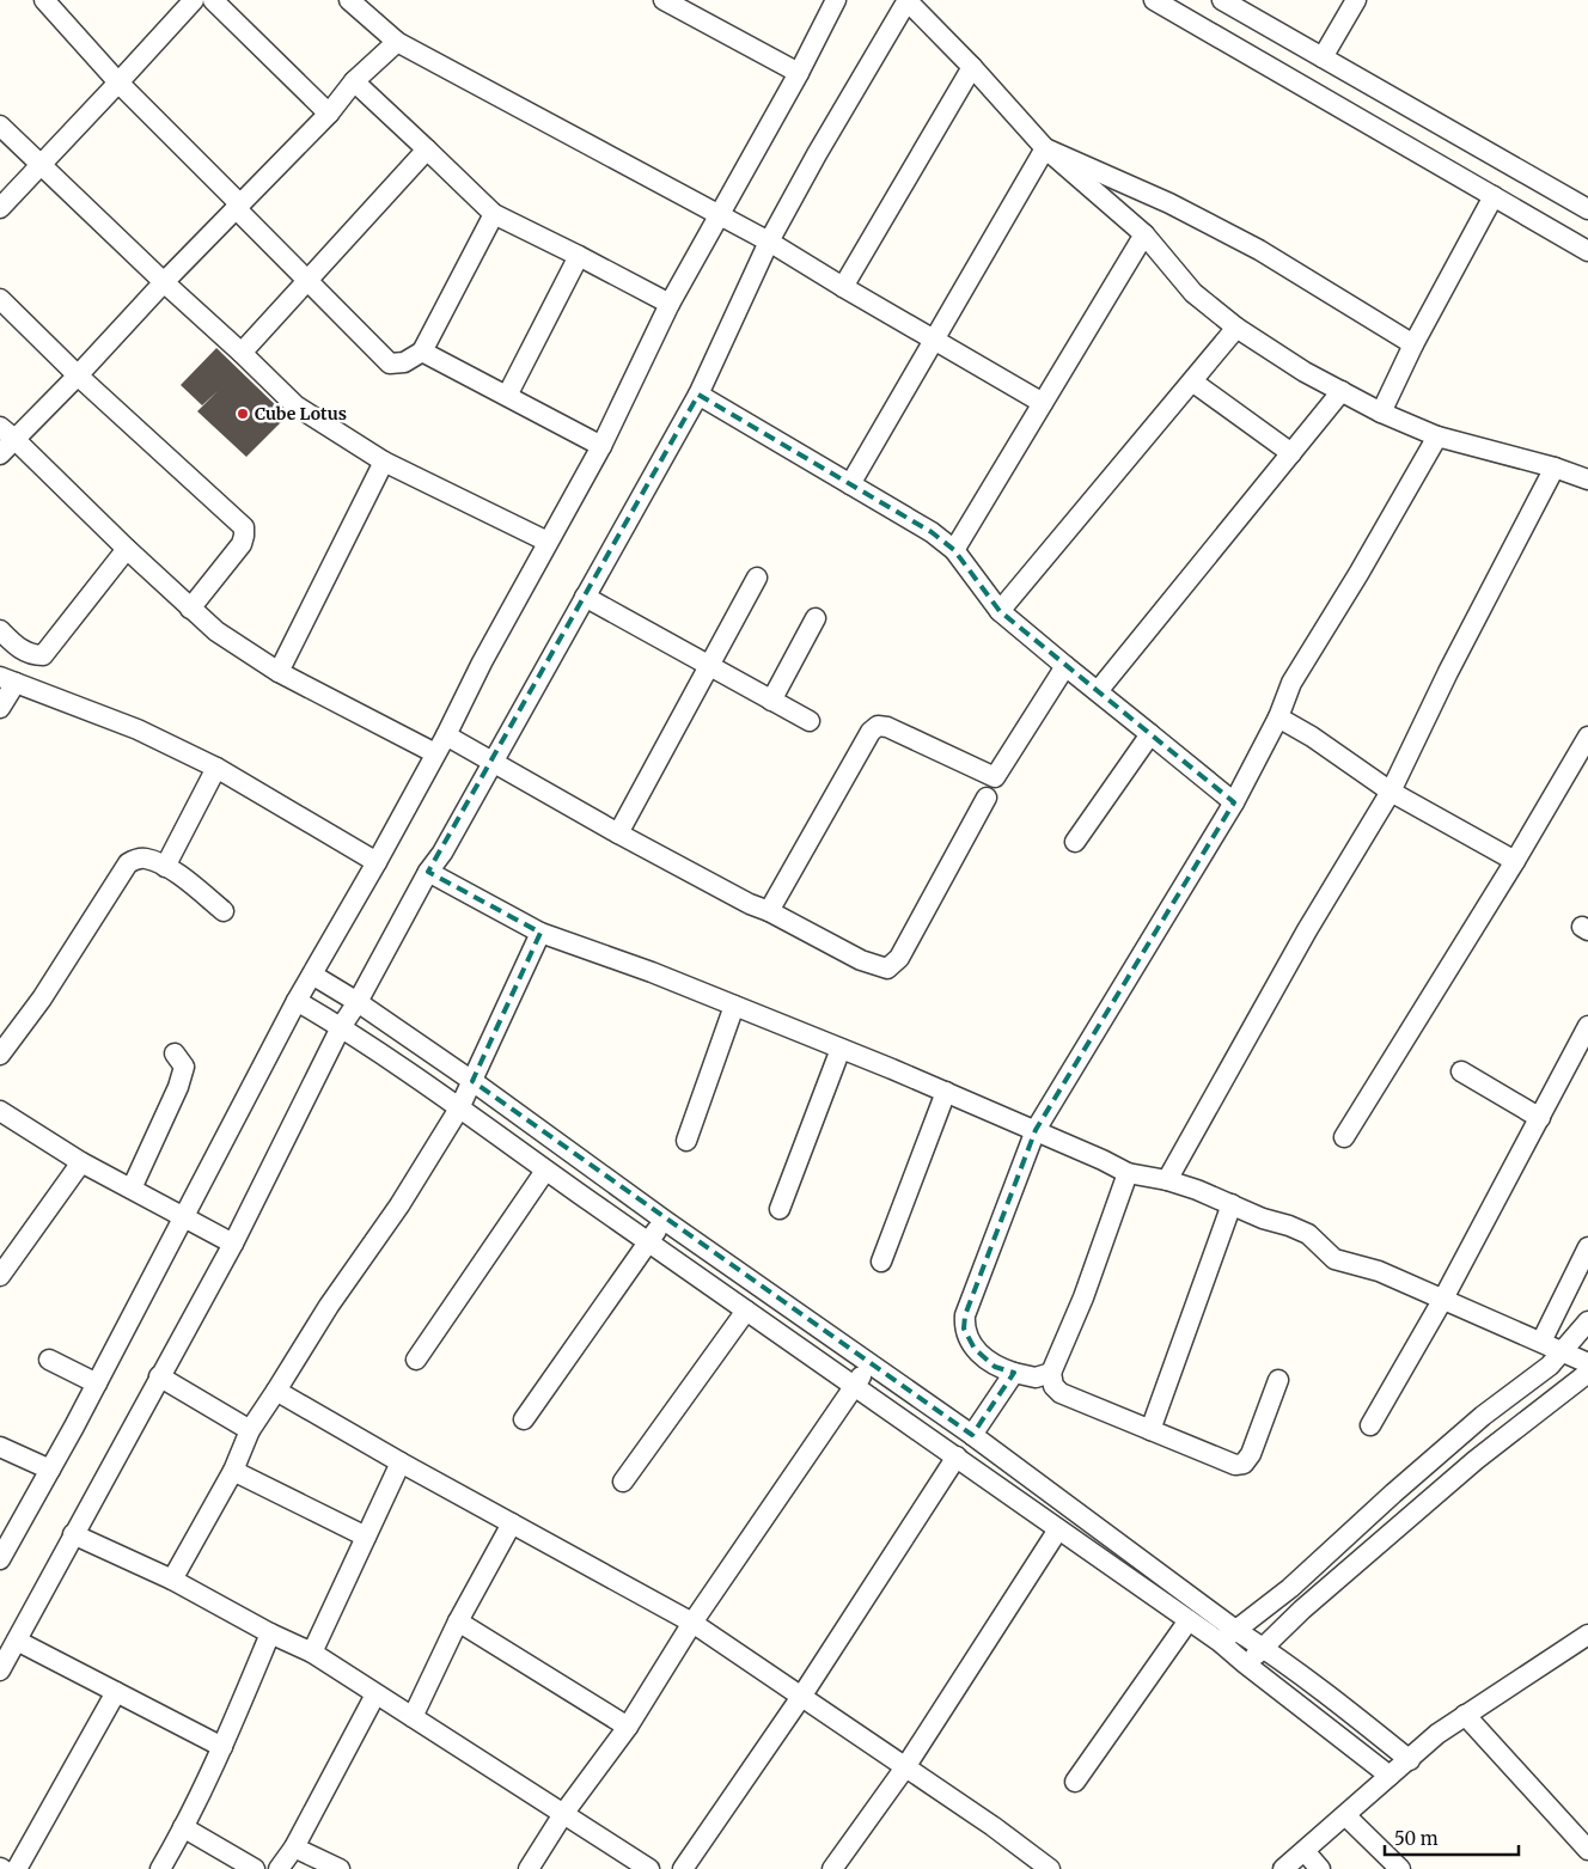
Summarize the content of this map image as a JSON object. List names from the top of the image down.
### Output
{
  "places": ["Cube Lotus"],
  "scale_bar": "50 m"
}
